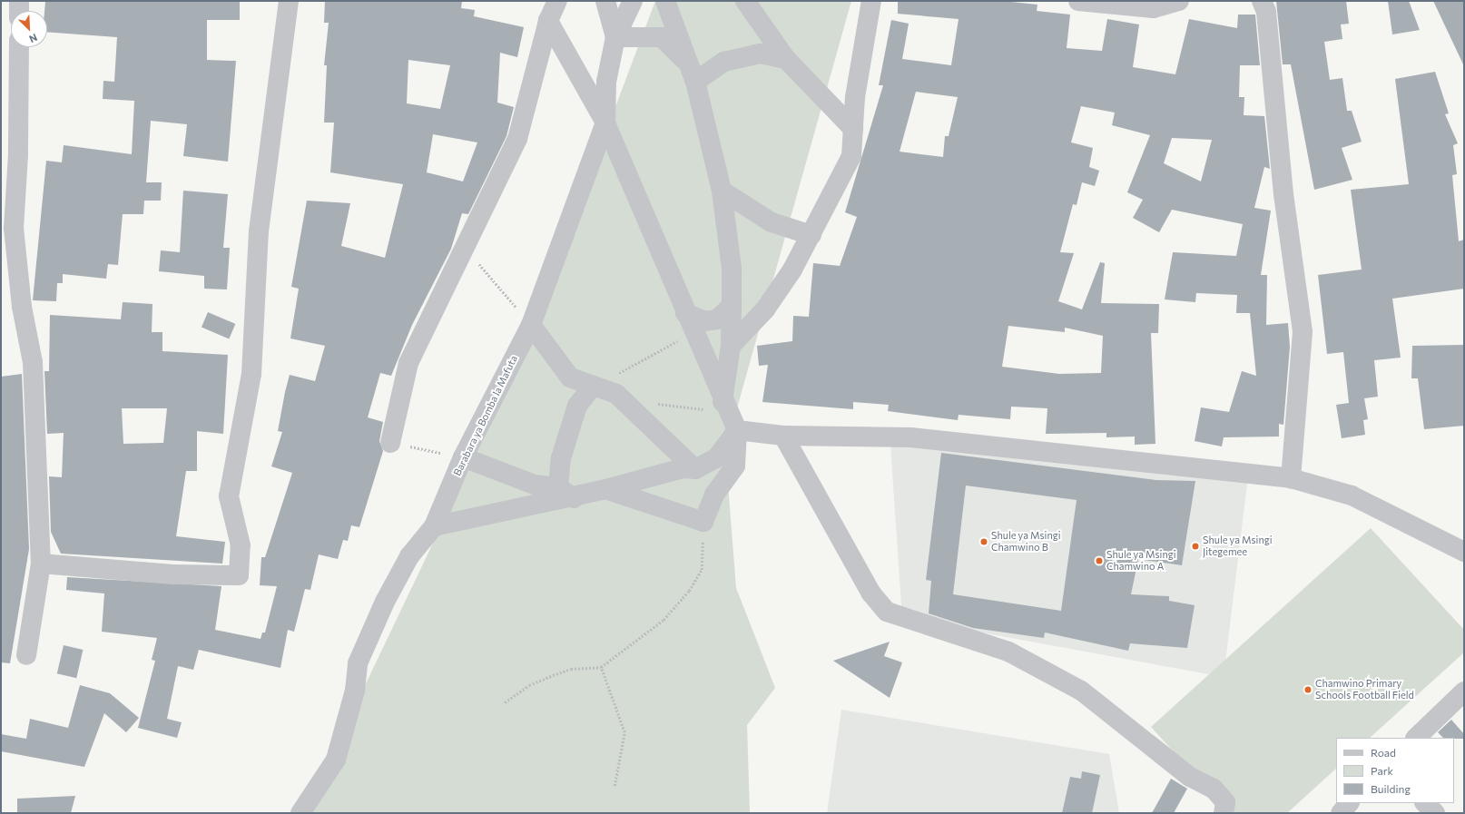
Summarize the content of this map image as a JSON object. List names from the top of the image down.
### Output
{
  "streets": {
    "street": ["Barabara ya Bomba la Mafuta"]
  },
  "places": [
    "Shule ya Msingi Chamwino B",
    "Shule ya Msingi Jitegemee",
    "Shule ya Msingi Chamwino A",
    "Chamwino Primary Schools Football Field"
  ],
  "legend": ["Road", "Park", "Building"],
  "north": "bottom right"
}
